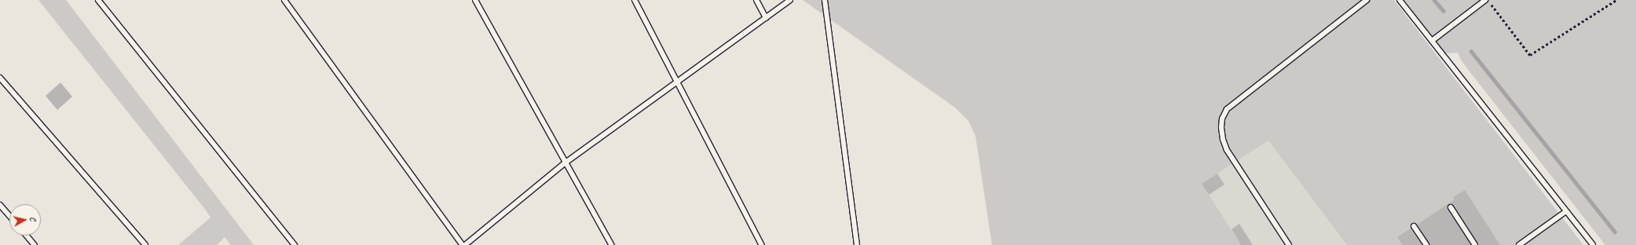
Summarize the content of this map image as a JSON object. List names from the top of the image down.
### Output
{
  "north": "right"
}
